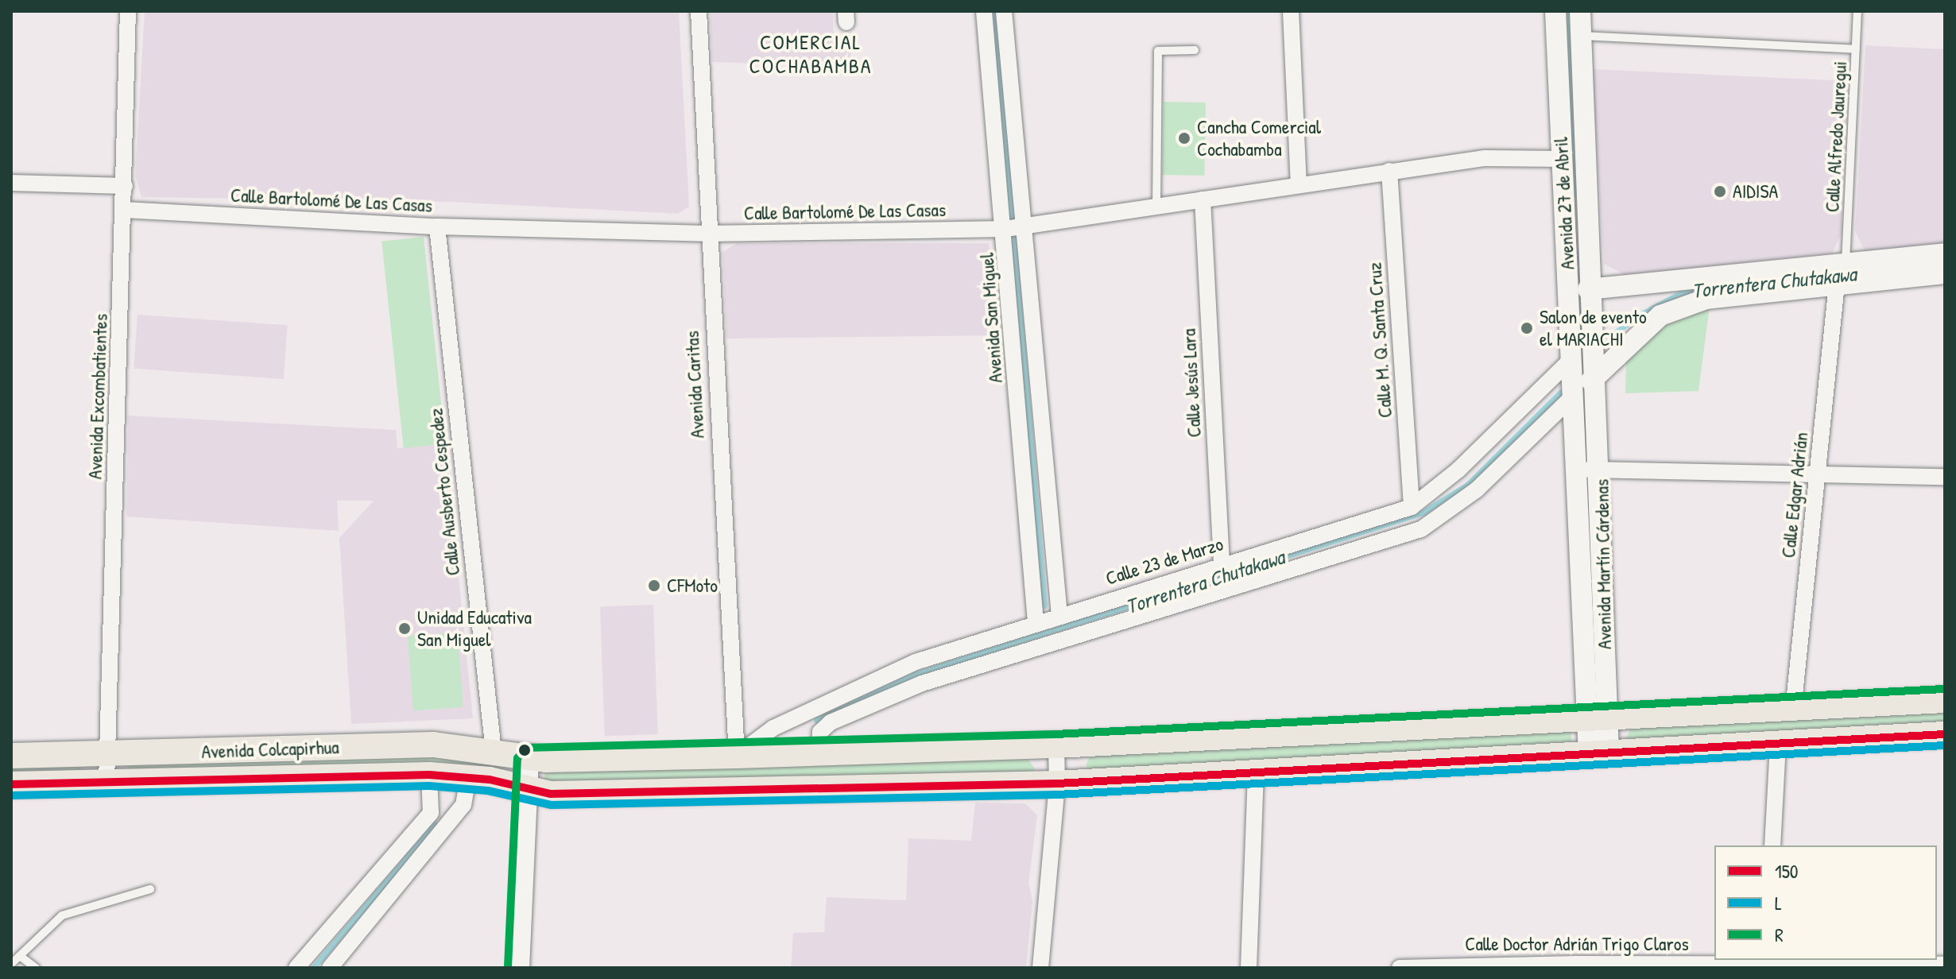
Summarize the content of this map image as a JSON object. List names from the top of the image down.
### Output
{
  "streets": {
    "main road": ["Avenida Colcapirhua"],
    "street": [
      "Calle Bartolomé De Las Casas",
      "Avenida 27 de Abril",
      "Avenida San Miguel",
      "Calle M. Q. Santa Cruz",
      "Calle Jesús Lara",
      "Avenida Caritas",
      "Avenida Excombatientes",
      "Calle Ausberto Cespedez",
      "Calle Edgar Adrián",
      "Calle 23 de Marzo",
      "Avenida Martín Cárdenas",
      "Calle Doctor Adrián Trigo Claros"
    ],
    "lane": ["Calle Alfredo Jauregui"]
  },
  "crossings": [
    ["Calle Bartolomé De Las Casas", "Avenida 27 de Abril"],
    ["Calle Bartolomé De Las Casas", "Avenida San Miguel"],
    ["Calle Bartolomé De Las Casas", "Calle M. Q. Santa Cruz"],
    ["Calle Bartolomé De Las Casas", "Calle Jesús Lara"],
    ["Calle Bartolomé De Las Casas", "Avenida Caritas"],
    ["Calle Bartolomé De Las Casas", "Avenida Excombatientes"],
    ["Calle Bartolomé De Las Casas", "Calle Ausberto Cespedez"],
    ["Avenida 27 de Abril", "Calle 23 de Marzo"],
    ["Avenida 27 de Abril", "Avenida Martín Cárdenas"],
    ["Avenida San Miguel", "Calle 23 de Marzo"],
    ["Calle M. Q. Santa Cruz", "Calle 23 de Marzo"],
    ["Calle Jesús Lara", "Calle 23 de Marzo"],
    ["Avenida Caritas", "Calle 23 de Marzo"],
    ["Avenida Caritas", "Avenida Colcapirhua"],
    ["Avenida Excombatientes", "Avenida Colcapirhua"],
    ["Calle Ausberto Cespedez", "Avenida Colcapirhua"],
    ["Calle Edgar Adrián", "Avenida Colcapirhua"],
    ["Calle 23 de Marzo", "Avenida Colcapirhua"],
    ["Avenida Martín Cárdenas", "Avenida Colcapirhua"]
  ],
  "districts": ["COMERCIAL COCHABAMBA"],
  "water": ["Torrentera Chutakawa"],
  "places": [
    "Cancha Comercial Cochabamba",
    "AIDISA",
    "Salon de evento el MARIACHI",
    "CFMoto",
    "Unidad Educativa San Miguel"
  ],
  "lines": ["transit line R", "transit line 150", "transit line L"],
  "legend": ["150", "L", "R"]
}
